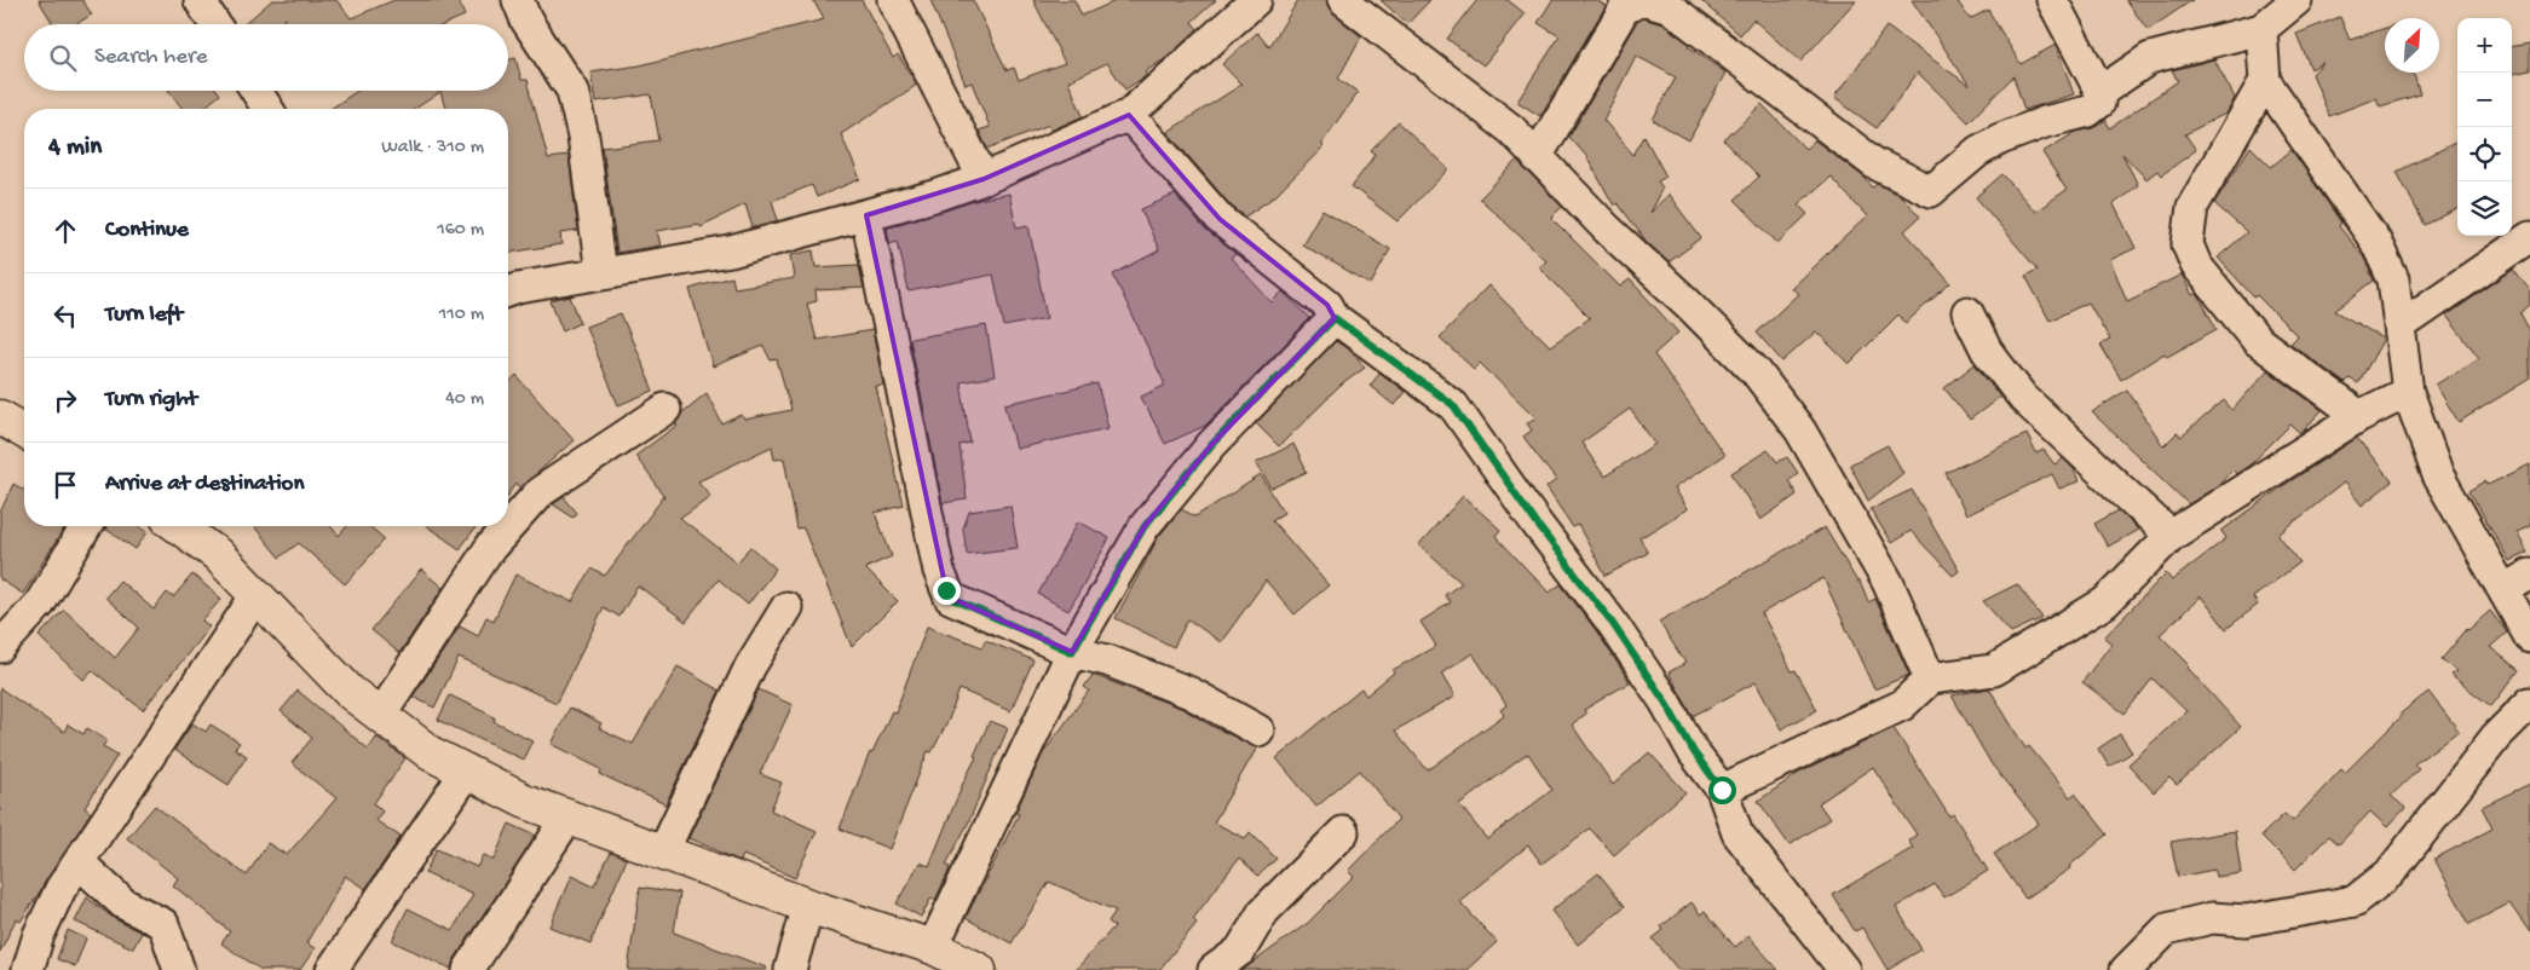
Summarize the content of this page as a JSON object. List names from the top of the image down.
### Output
{
  "north": "top right",
  "page": {
    "map_buttons": ["+", "−"],
    "search": "Search here",
    "heading": ["4 min", "Walk · 310 m"],
    "list": [
      ["Continue", "160 m"],
      ["Turn left", "110 m"],
      ["Turn right", "40 m"],
      "Arrive at destination"
    ]
  }
}
